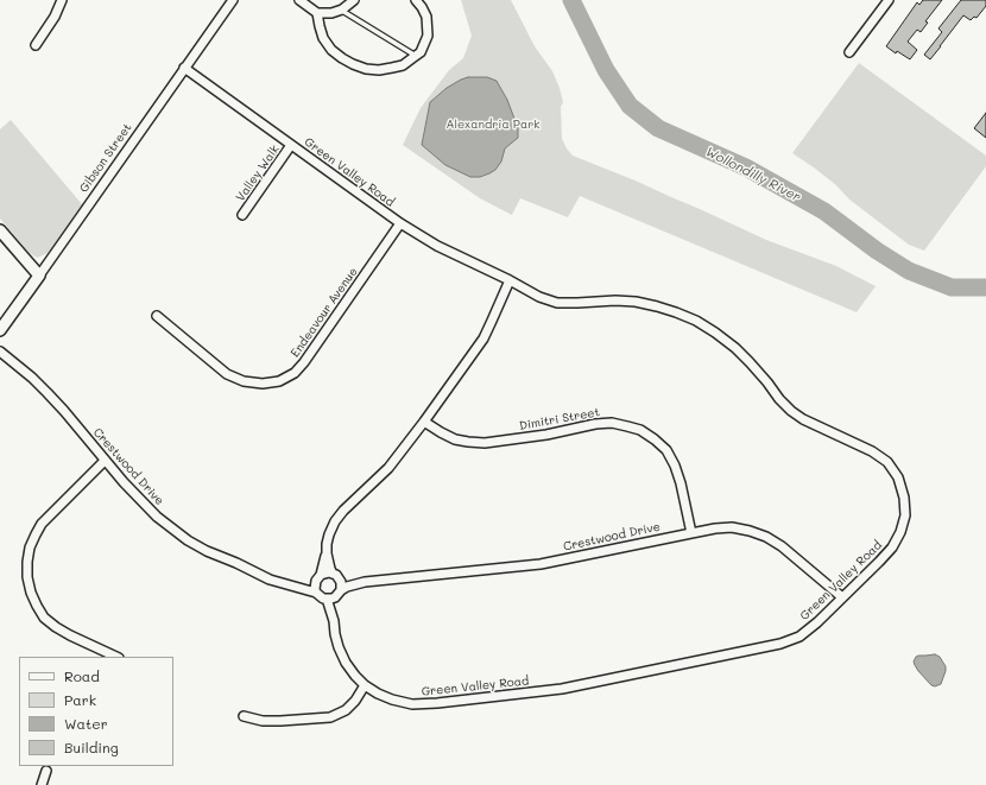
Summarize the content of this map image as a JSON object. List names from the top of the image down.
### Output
{
  "streets": {
    "street": [
      "Gibson Street",
      "Green Valley Road",
      "Valley Walk",
      "Endeavour Avenue",
      "Dimitri Street",
      "Crestwood Drive"
    ]
  },
  "crossings": [
    ["Gibson Street", "Green Valley Road"],
    ["Green Valley Road", "Valley Walk"],
    ["Green Valley Road", "Endeavour Avenue"],
    ["Green Valley Road", "Crestwood Drive"],
    ["Dimitri Street", "Crestwood Drive"]
  ],
  "water": ["Wollondilly River"],
  "parks": ["Alexandria Park"],
  "legend": [
    "Road",
    "Park",
    "Water",
    "Building"
  ]
}
